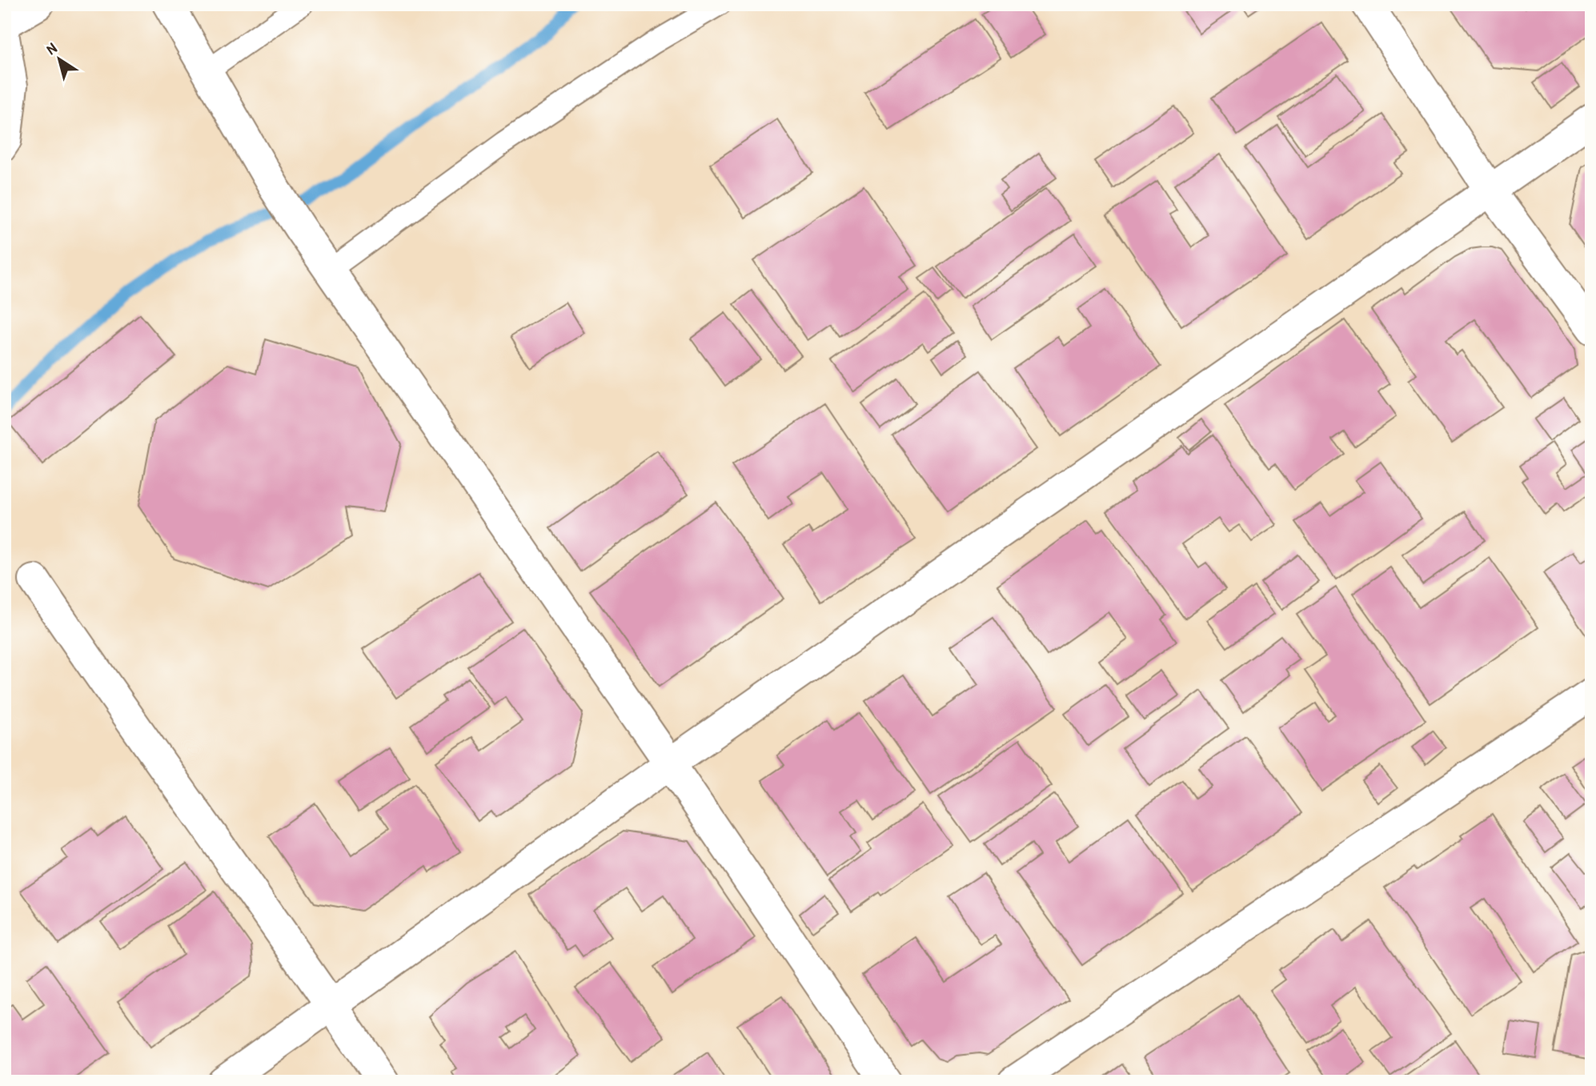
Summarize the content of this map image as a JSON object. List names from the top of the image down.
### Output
{
  "north": "top left"
}
